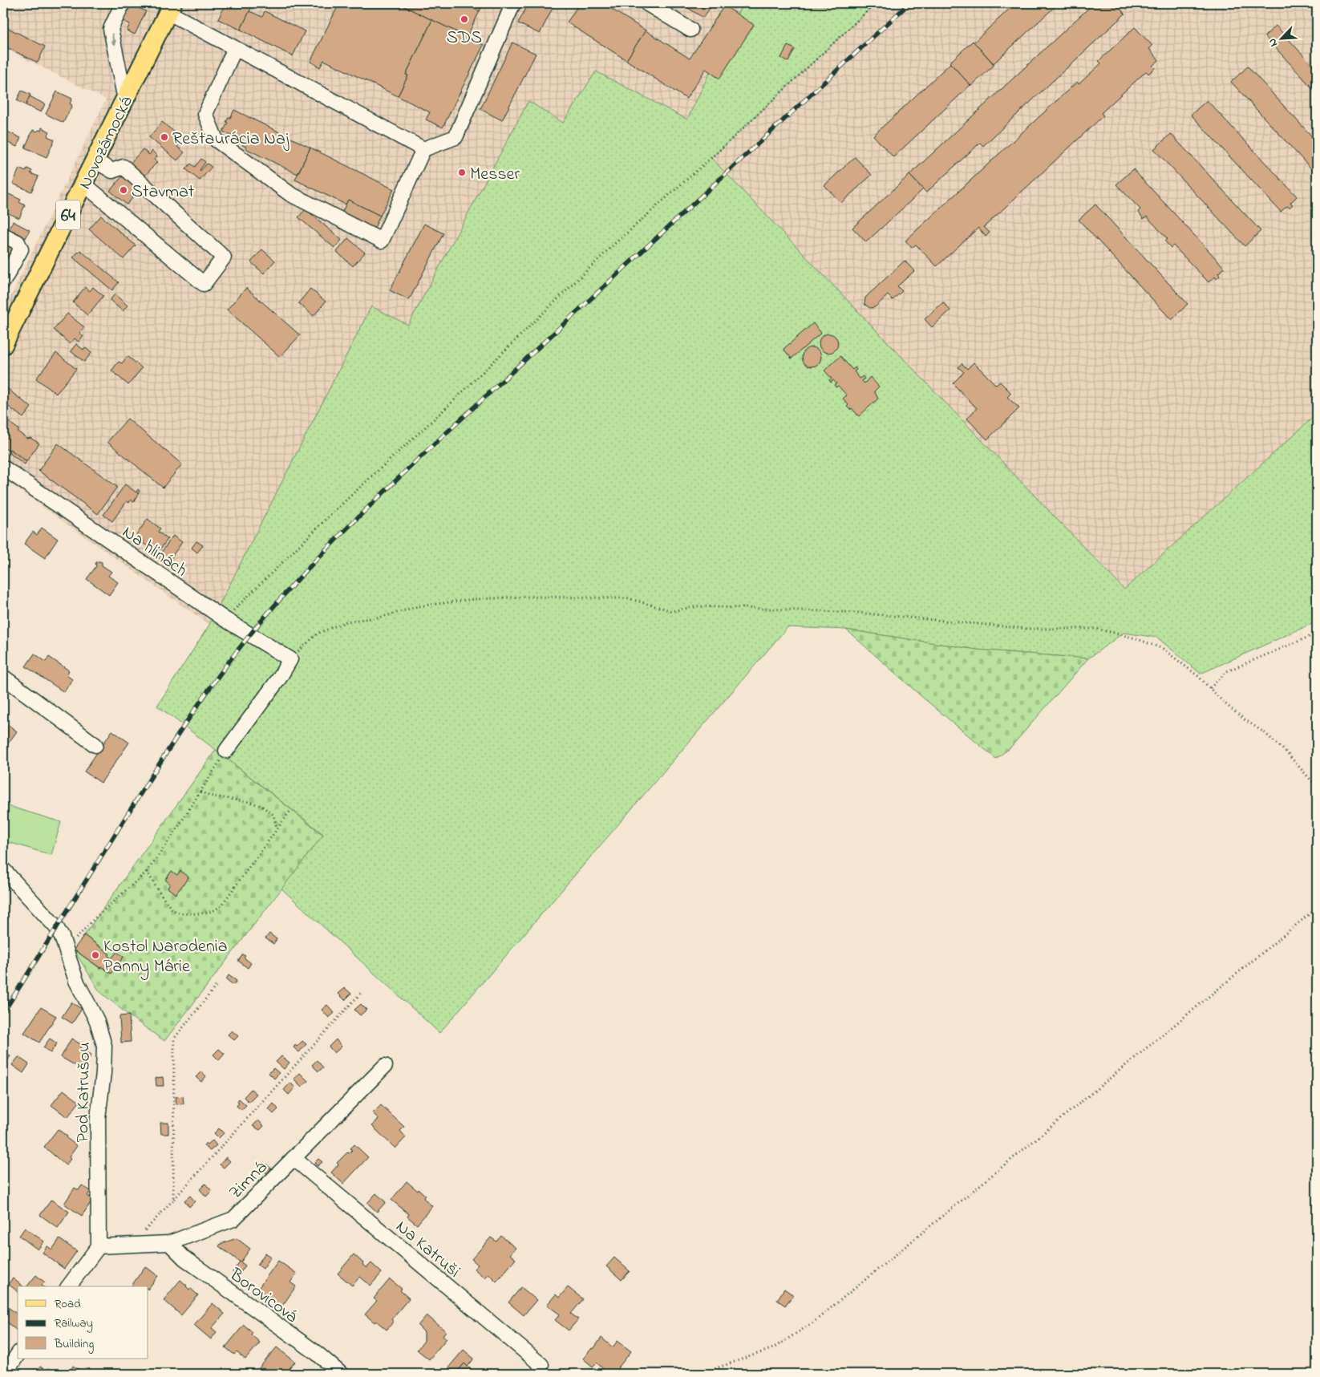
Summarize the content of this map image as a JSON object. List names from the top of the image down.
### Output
{
  "streets": {
    "main road": ["Novozámocká", "64"],
    "street": [
      "Na hlinách",
      "Pod Katrušou",
      "Zimná",
      "Na Katruši",
      "Borovicová"
    ]
  },
  "crossings": [
    ["Pod Katrušou", "Zimná"],
    ["Zimná", "Na Katruši"],
    ["Zimná", "Borovicová"]
  ],
  "places": [
    "SDS",
    "Reštaurácia Naj",
    "Messer",
    "Stavmat",
    "Kostol Narodenia Panny Márie"
  ],
  "legend": ["Road", "Railway", "Building"],
  "north": "bottom left"
}
